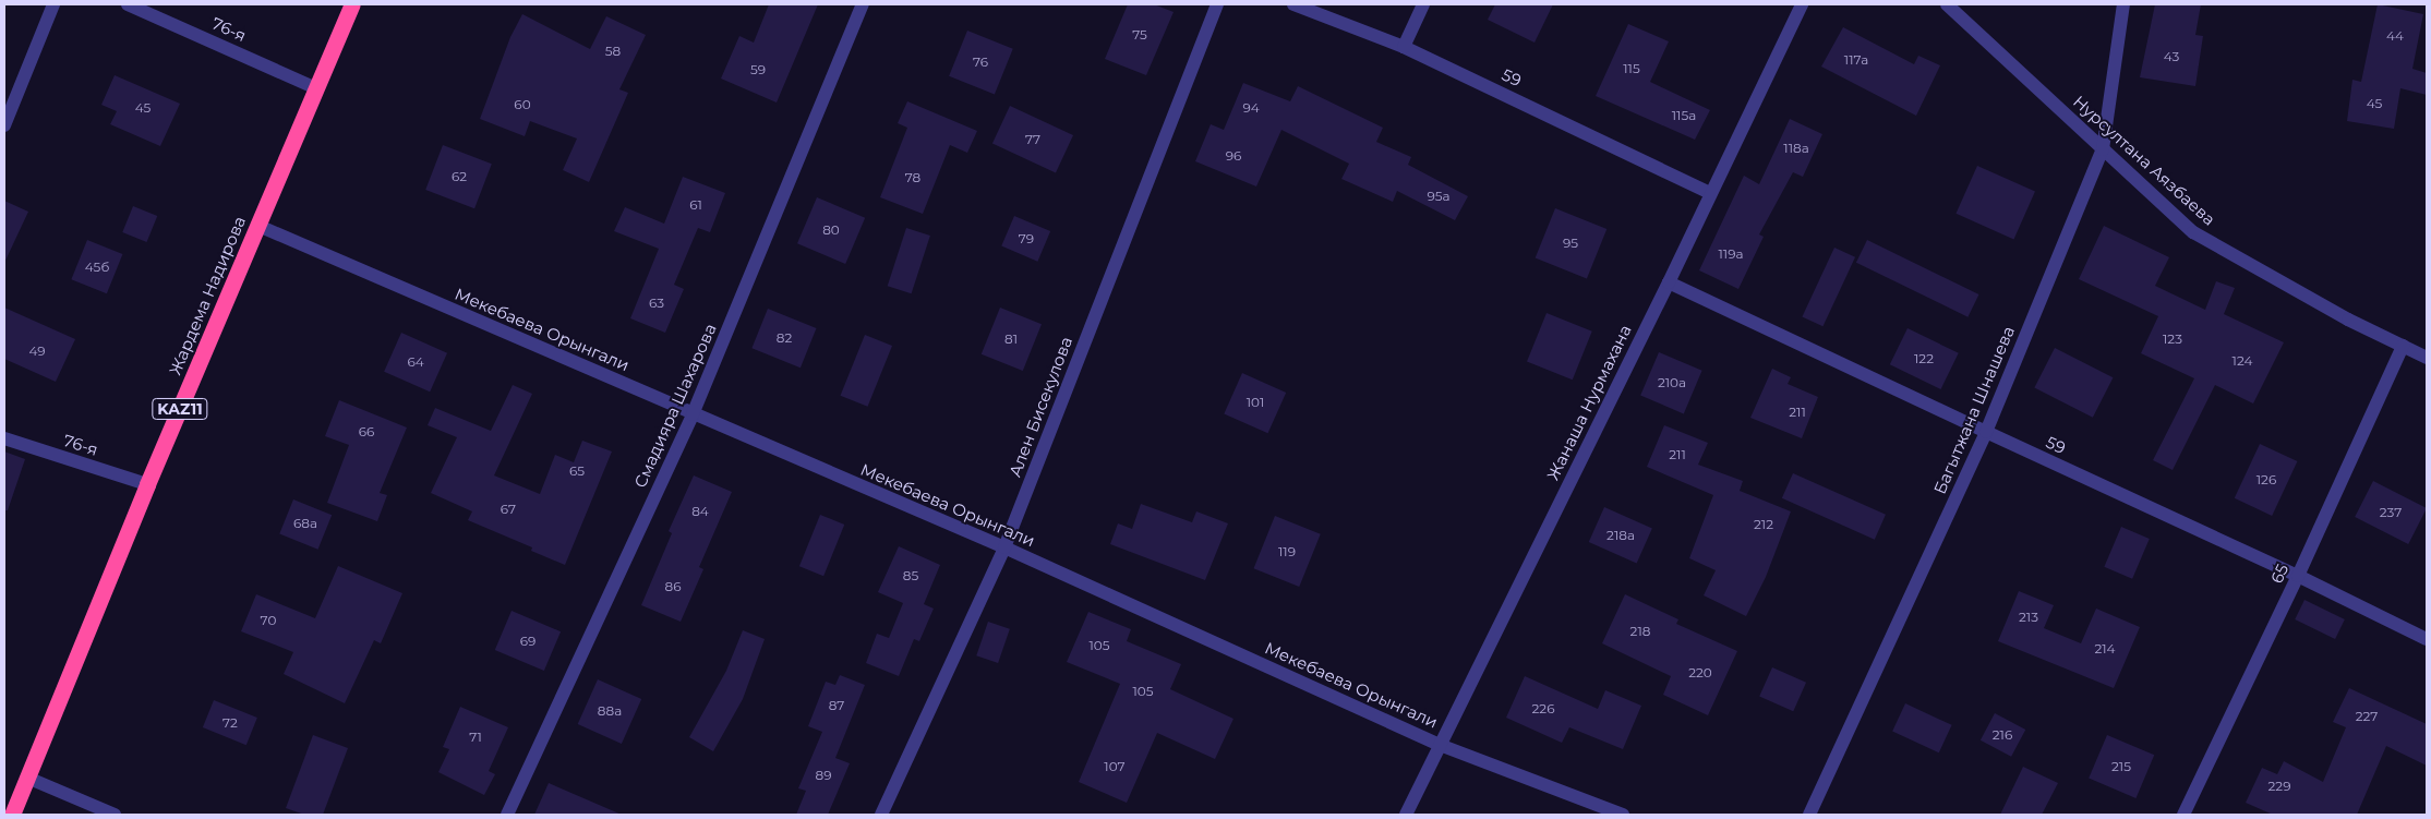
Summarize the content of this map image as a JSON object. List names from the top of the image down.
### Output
{
  "streets": {
    "highway": ["Жардема Надирова", "KAZ11"],
    "street": [
      "76-я",
      "59",
      "Нурсултана Аязбаева",
      "Мекебаева Орынгали",
      "Жанаша Нурмахана",
      "Смадияра Шахарова",
      "Ален Бисекулова",
      "Багытжана Шнашева",
      "65"
    ]
  },
  "crossings": [
    ["76-я", "Жардема Надирова"],
    ["59", "Жанаша Нурмахана"],
    ["59", "Багытжана Шнашева"],
    ["59", "65"],
    ["Нурсултана Аязбаева", "Багытжана Шнашева"],
    ["Нурсултана Аязбаева", "65"],
    ["Жардема Надирова", "Мекебаева Орынгали"],
    ["Мекебаева Орынгали", "Жанаша Нурмахана"],
    ["Мекебаева Орынгали", "Смадияра Шахарова"],
    ["Мекебаева Орынгали", "Ален Бисекулова"]
  ],
  "house_numbers": [
    "75",
    "44",
    "58",
    "43",
    "117а",
    "76",
    "115",
    "59",
    "45",
    "60",
    "45",
    "94",
    "115а",
    "77",
    "118а",
    "96",
    "62",
    "78",
    "95а",
    "61",
    "80",
    "79",
    "95",
    "119а",
    "45б",
    "63",
    "82",
    "81",
    "123",
    "49",
    "122",
    "124",
    "64",
    "210а",
    "101",
    "211",
    "66",
    "211",
    "65",
    "126",
    "67",
    "84",
    "237",
    "68а",
    "212",
    "218а",
    "119",
    "85",
    "86",
    "213",
    "70",
    "218",
    "69",
    "105",
    "214",
    "220",
    "105",
    "87",
    "226",
    "88а",
    "227",
    "72",
    "216",
    "71",
    "107",
    "215",
    "89",
    "229"
  ]
}
